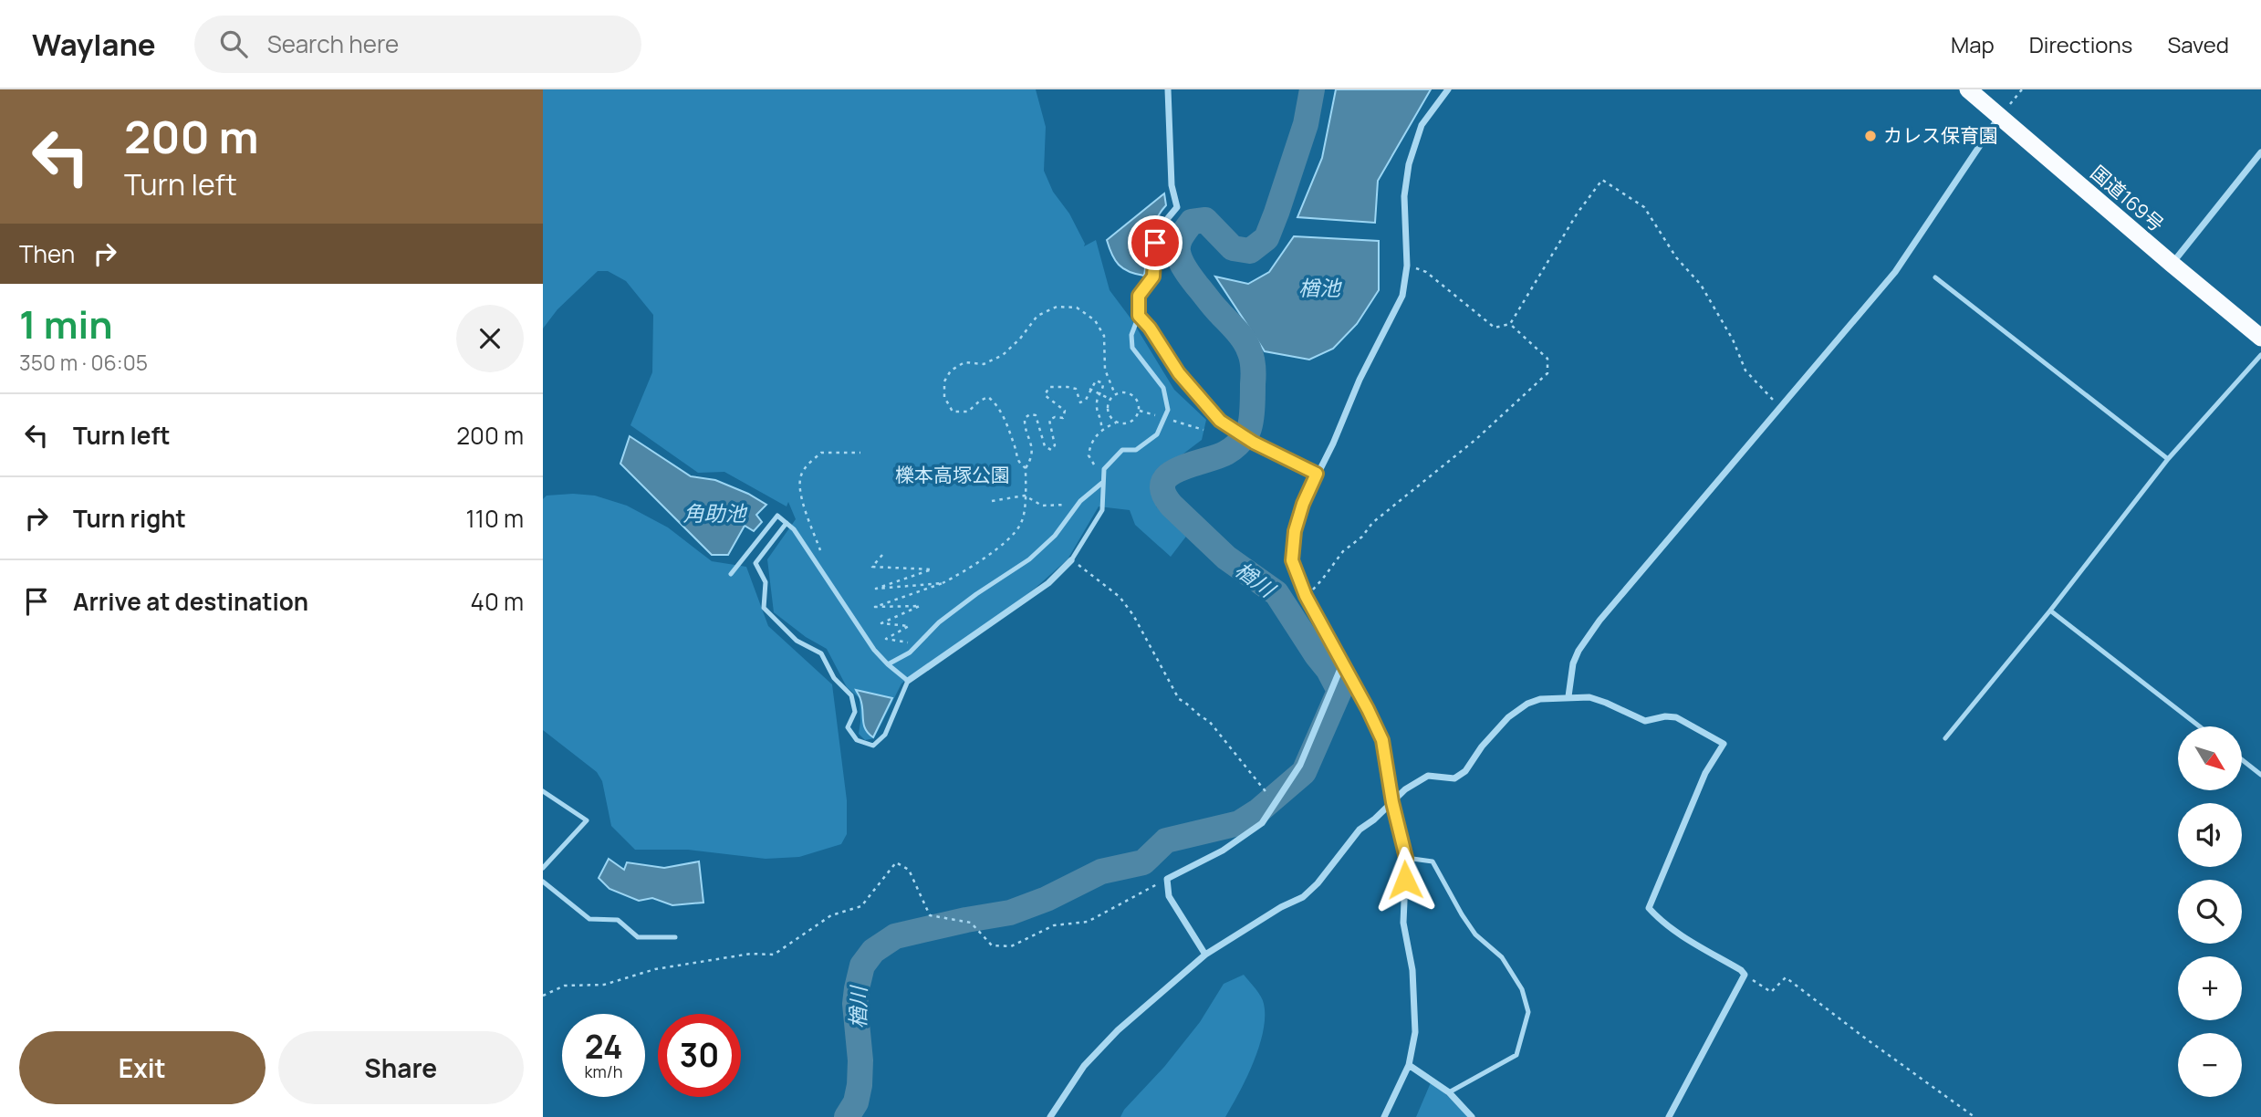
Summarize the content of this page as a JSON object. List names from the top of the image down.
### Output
{
  "streets": {
    "highway": ["国道169号"]
  },
  "water": ["楢池", "角助池", "楢川"],
  "parks": ["櫟本高塚公園"],
  "places": ["カレス保育園"],
  "north": "bottom right",
  "page": {
    "header": "Waylane",
    "search": "Search here",
    "nav": ["Map", "Directions", "Saved"],
    "turn": ["200 m", "Turn left"],
    "then": "Then",
    "heading": ["1 min", "350 m · 06:05"],
    "list": [
      {
        "name": "Turn left",
        "value": "200 m"
      },
      {
        "name": "Turn right",
        "value": "110 m"
      },
      {
        "name": "Arrive at destination",
        "value": "40 m"
      }
    ],
    "map_buttons": ["+", "−"],
    "speed": "24 km/h",
    "limit": "30",
    "buttons": ["Exit", "Share"]
  }
}
